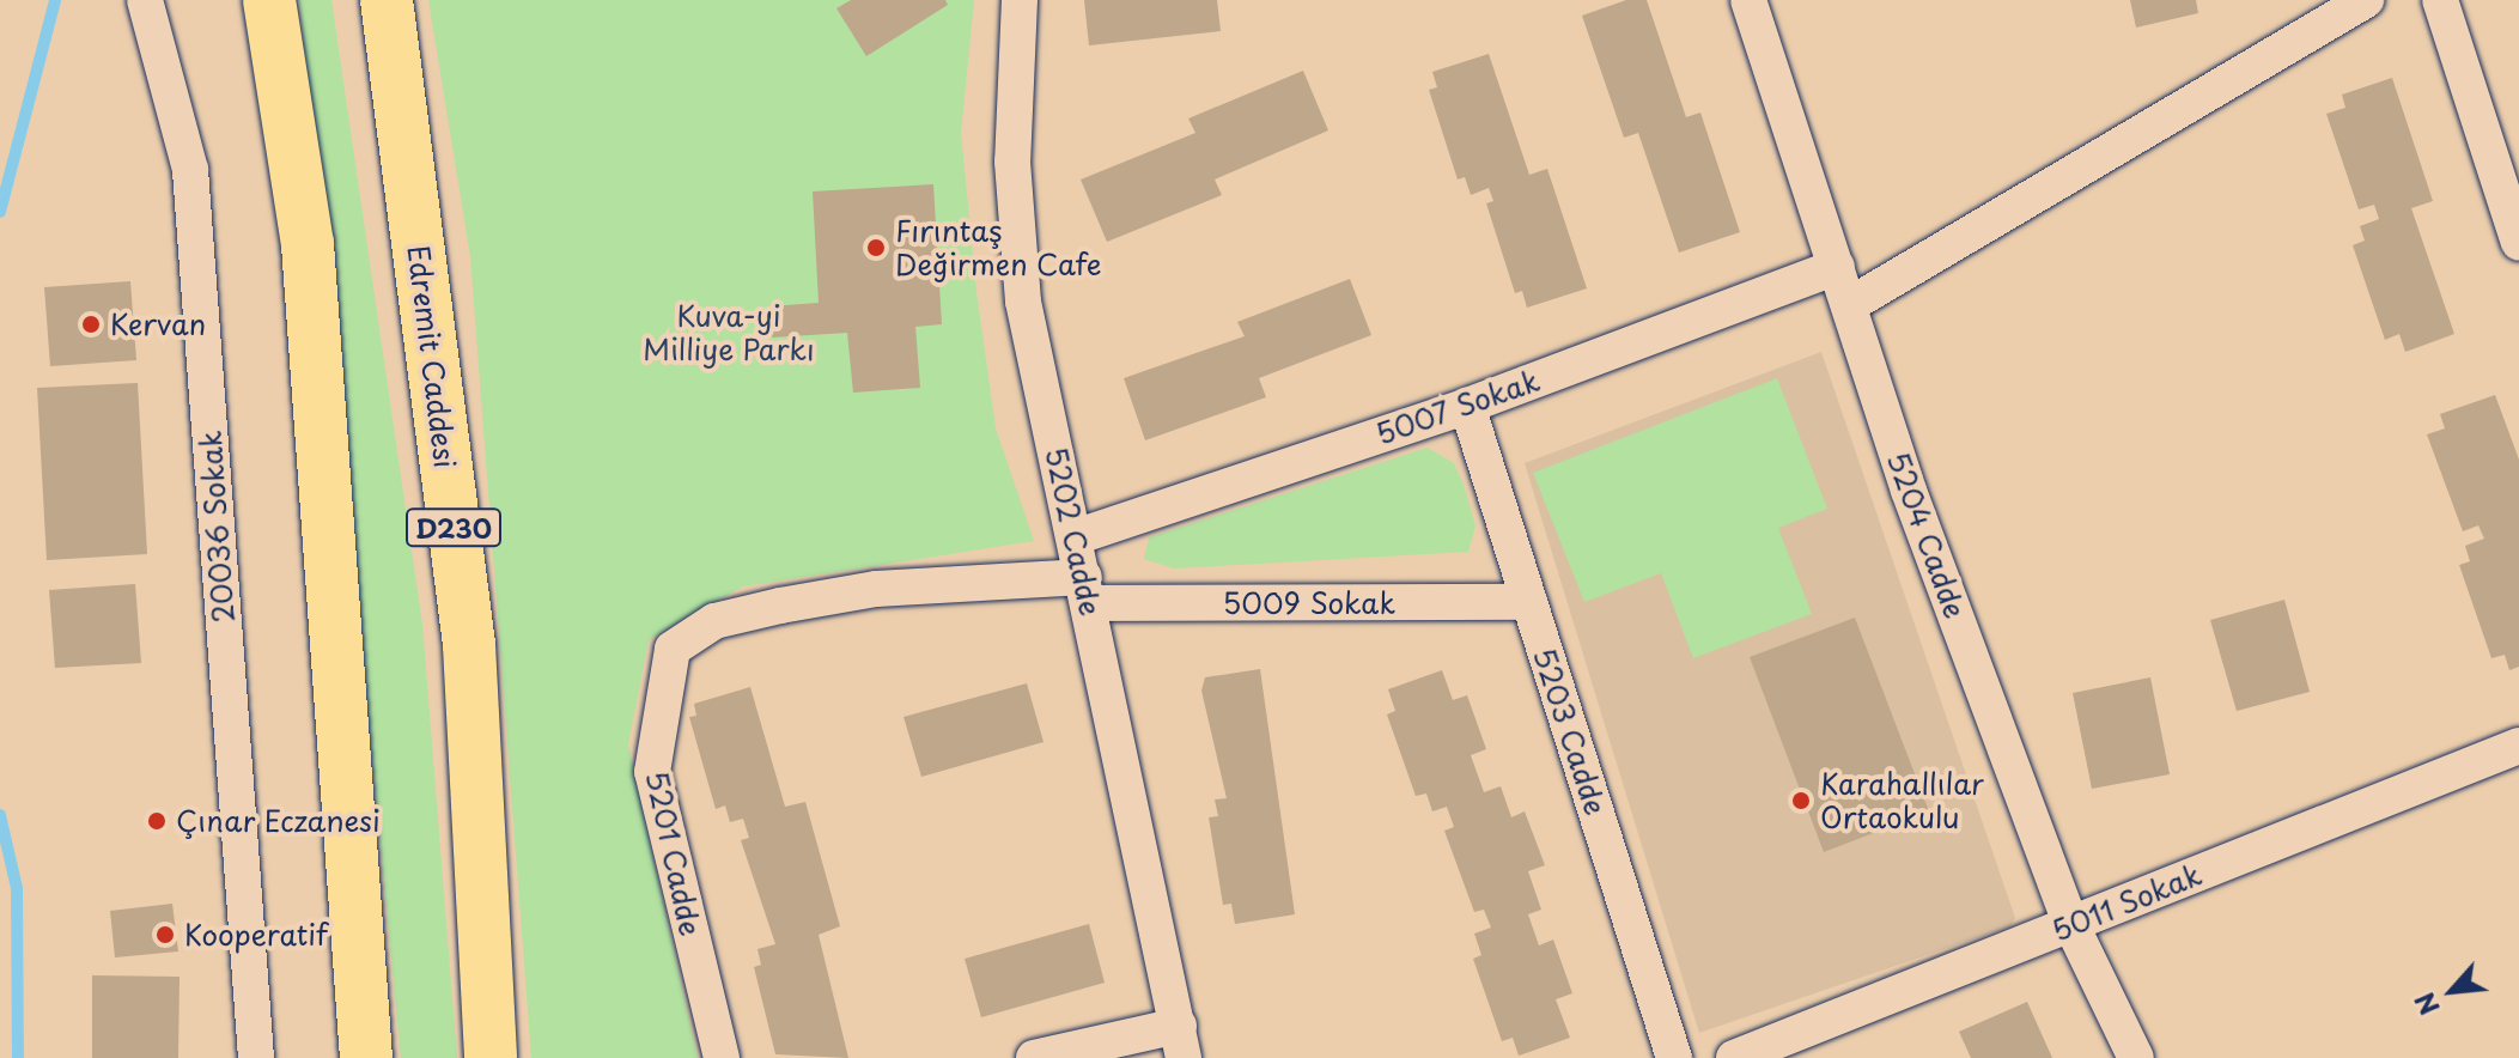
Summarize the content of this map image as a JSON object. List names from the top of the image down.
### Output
{
  "streets": {
    "highway": ["Edremit Caddesi", "D230"],
    "street": [
      "5007 Sokak",
      "20036 Sokak",
      "5202 Cadde",
      "5204 Cadde",
      "5009 Sokak",
      "5203 Cadde",
      "5201 Cadde",
      "5011 Sokak"
    ]
  },
  "crossings": [
    ["5007 Sokak", "5202 Cadde"],
    ["5007 Sokak", "5204 Cadde"],
    ["5007 Sokak", "5203 Cadde"],
    ["5202 Cadde", "5009 Sokak"],
    ["5204 Cadde", "5011 Sokak"],
    ["5009 Sokak", "5203 Cadde"],
    ["5009 Sokak", "5201 Cadde"]
  ],
  "parks": ["Kuva-yi Milliye Parkı"],
  "places": [
    "Fırıntaş Değirmen Cafe",
    "Kervan",
    "Karahallılar Ortaokulu",
    "Çınar Eczanesi",
    "Kooperatif"
  ],
  "north": "bottom left"
}
